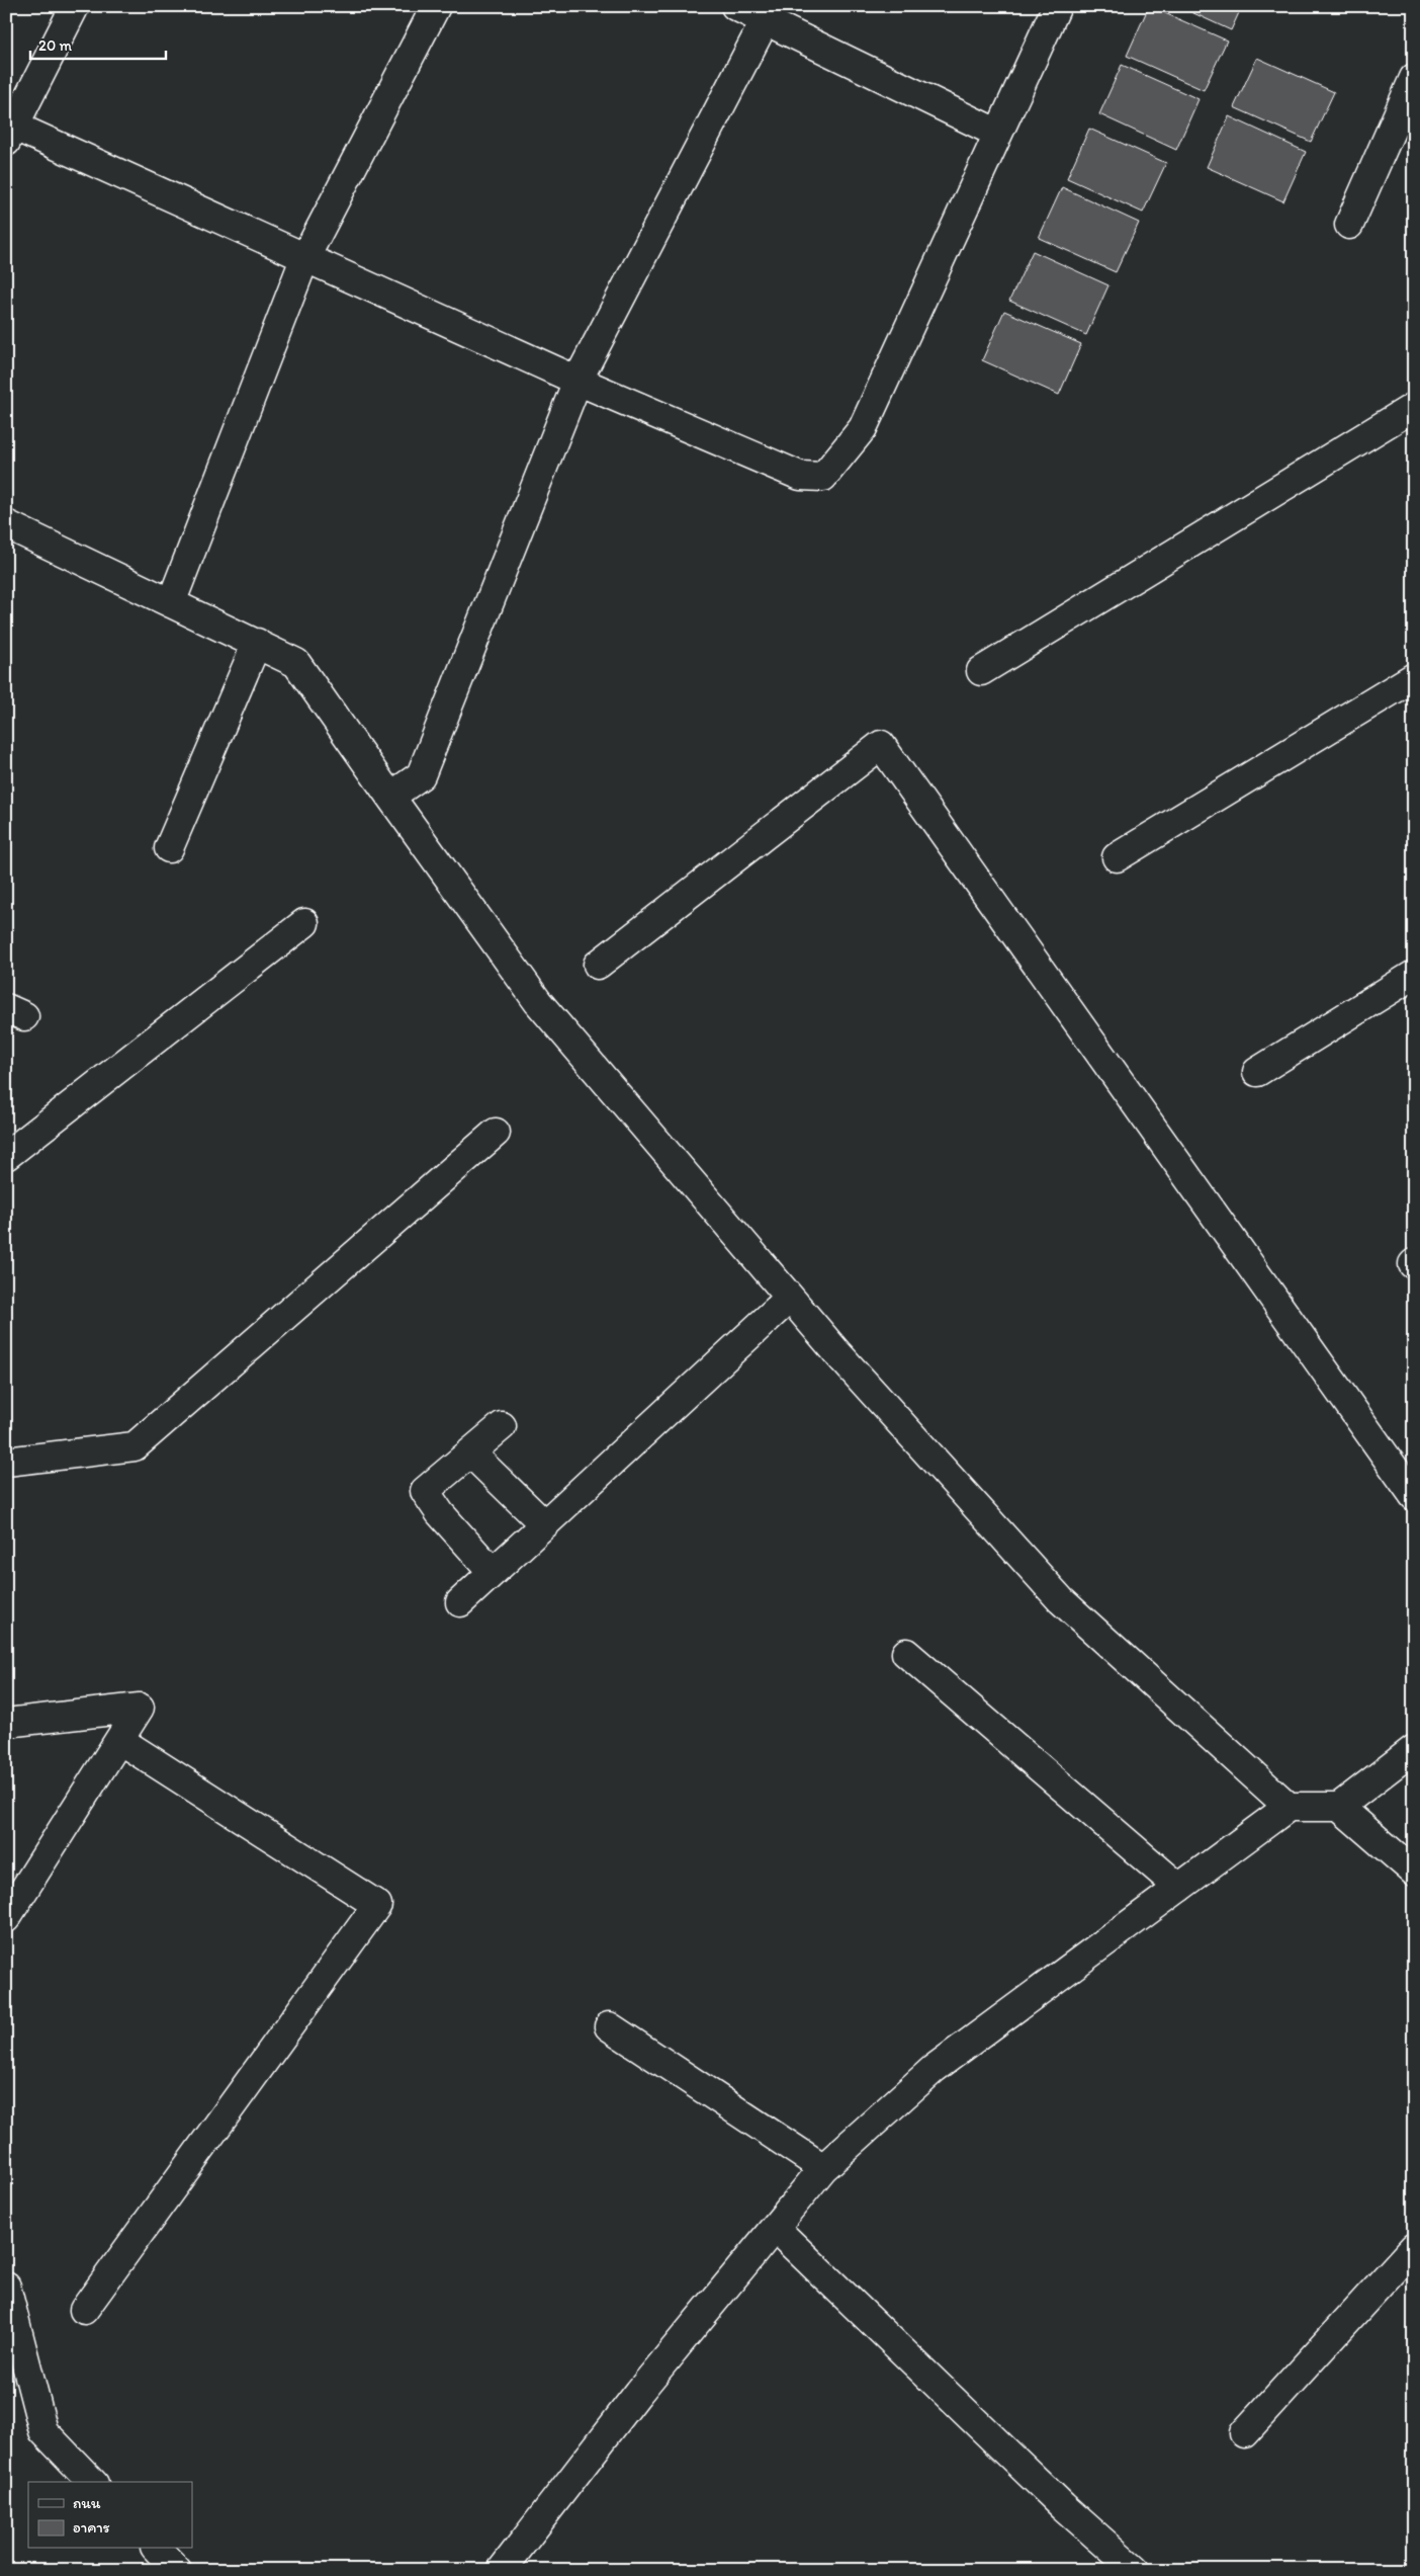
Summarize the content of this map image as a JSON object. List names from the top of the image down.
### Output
{
  "legend": ["ถนน", "อาคาร"],
  "scale_bar": "20 m"
}
